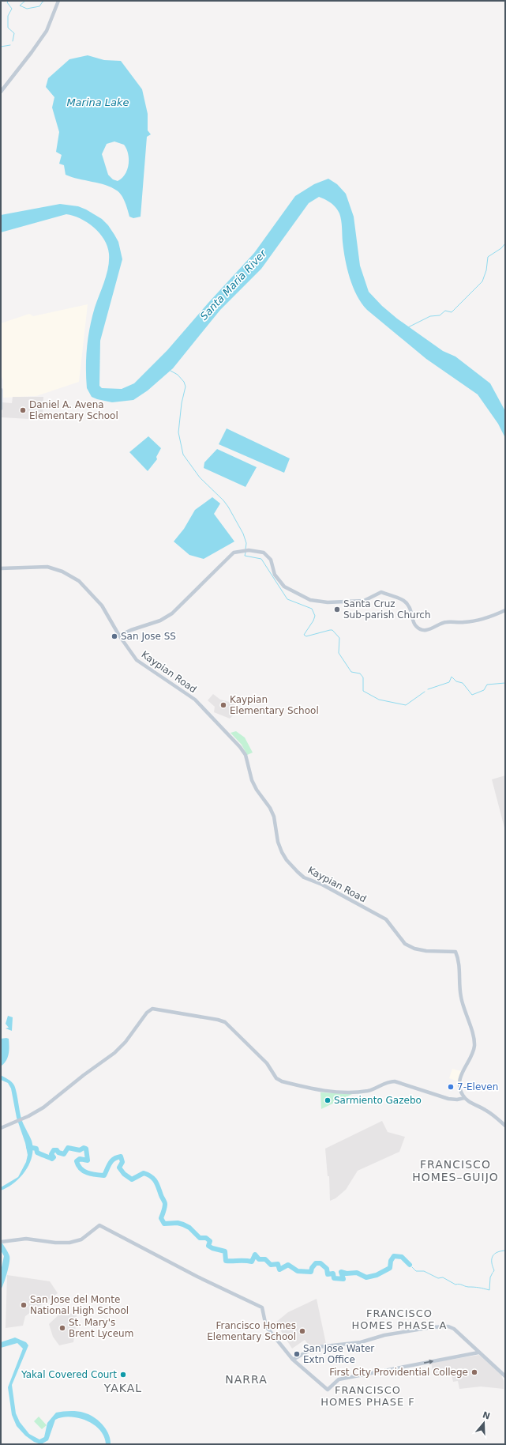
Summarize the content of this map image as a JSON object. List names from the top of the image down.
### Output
{
  "streets": {
    "street": ["Kaypian Road"]
  },
  "districts": [
    "FRANCISCO HOMES–GUIJO",
    "FRANCISCO HOMES PHASE A",
    "NARRA",
    "YAKAL",
    "FRANCISCO HOMES PHASE F"
  ],
  "water": ["Marina Lake", "Santa Maria River"],
  "places": [
    "Daniel A. Avena Elementary School",
    "Santa Cruz Sub-parish Church",
    "San Jose SS",
    "Kaypian Elementary School",
    "7-Eleven",
    "Sarmiento Gazebo",
    "San Jose del Monte National High School",
    "St. Mary's Brent Lyceum",
    "Francisco Homes Elementary School",
    "San Jose Water Extn Office",
    "First City Providential College",
    "Yakal Covered Court"
  ],
  "north": "top"
}
